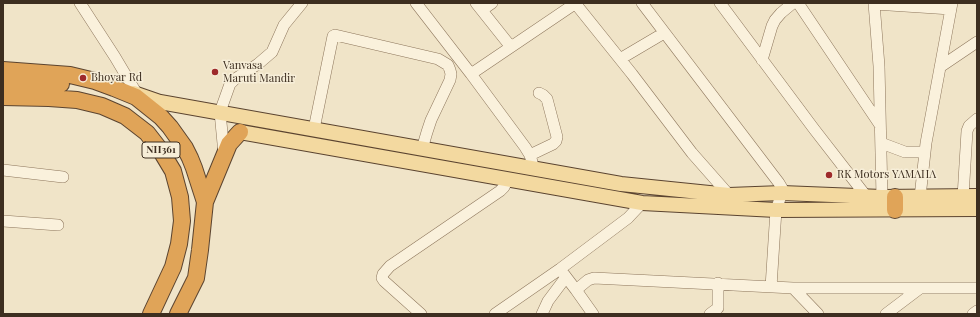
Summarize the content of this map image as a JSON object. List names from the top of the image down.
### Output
{
  "streets": {
    "highway": ["NH361"]
  },
  "places": ["Vanvasa Maruti Mandir", "Bhoyar Rd", "RK Motors YAMAHA"]
}
